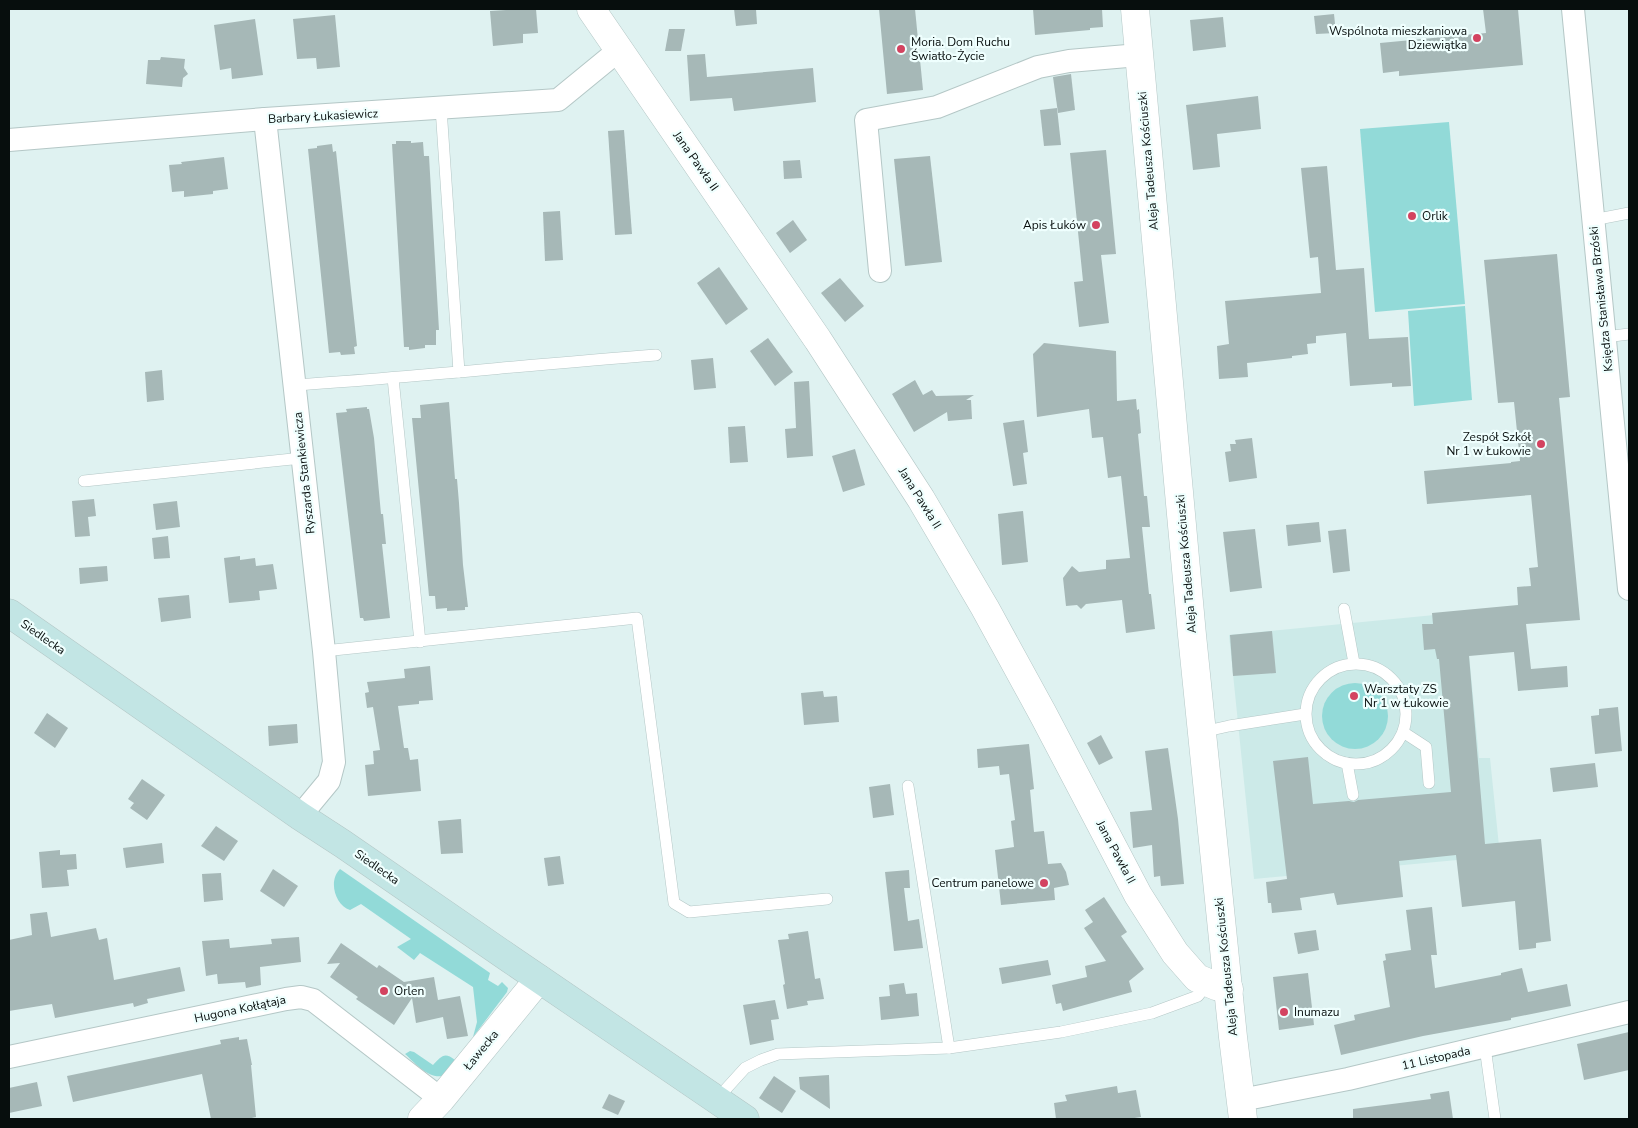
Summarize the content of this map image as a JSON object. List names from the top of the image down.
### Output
{
  "streets": {
    "main road": ["Siedlecka"],
    "street": [
      "Barbary Łukasiewicz",
      "Jana Pawła II",
      "Aleja Tadeusza Kościuszki",
      "Księdza Stanisława Brzóski",
      "Ryszarda Stankiewicza",
      "Hugona Kołłątaja",
      "Ławecka",
      "11 Listopada"
    ]
  },
  "crossings": [
    ["Barbary Łukasiewicz", "Jana Pawła II"],
    ["Barbary Łukasiewicz", "Ryszarda Stankiewicza"],
    ["Jana Pawła II", "Aleja Tadeusza Kościuszki"],
    ["Aleja Tadeusza Kościuszki", "11 Listopada"],
    ["Ryszarda Stankiewicza", "Siedlecka"],
    ["Siedlecka", "Ławecka"],
    ["Hugona Kołłątaja", "Ławecka"]
  ],
  "places": [
    "Wspólnota mieszkaniowa Dziewiątka",
    "Moria. Dom Ruchu Światło-Życie",
    "Orlik",
    "Apis Łuków",
    "Zespół Szkół Nr 1 w Łukowie",
    "Warsztaty ZS Nr 1 w Łukowie",
    "Centrum panelowe",
    "Orlen",
    "Inumazu"
  ]
}
